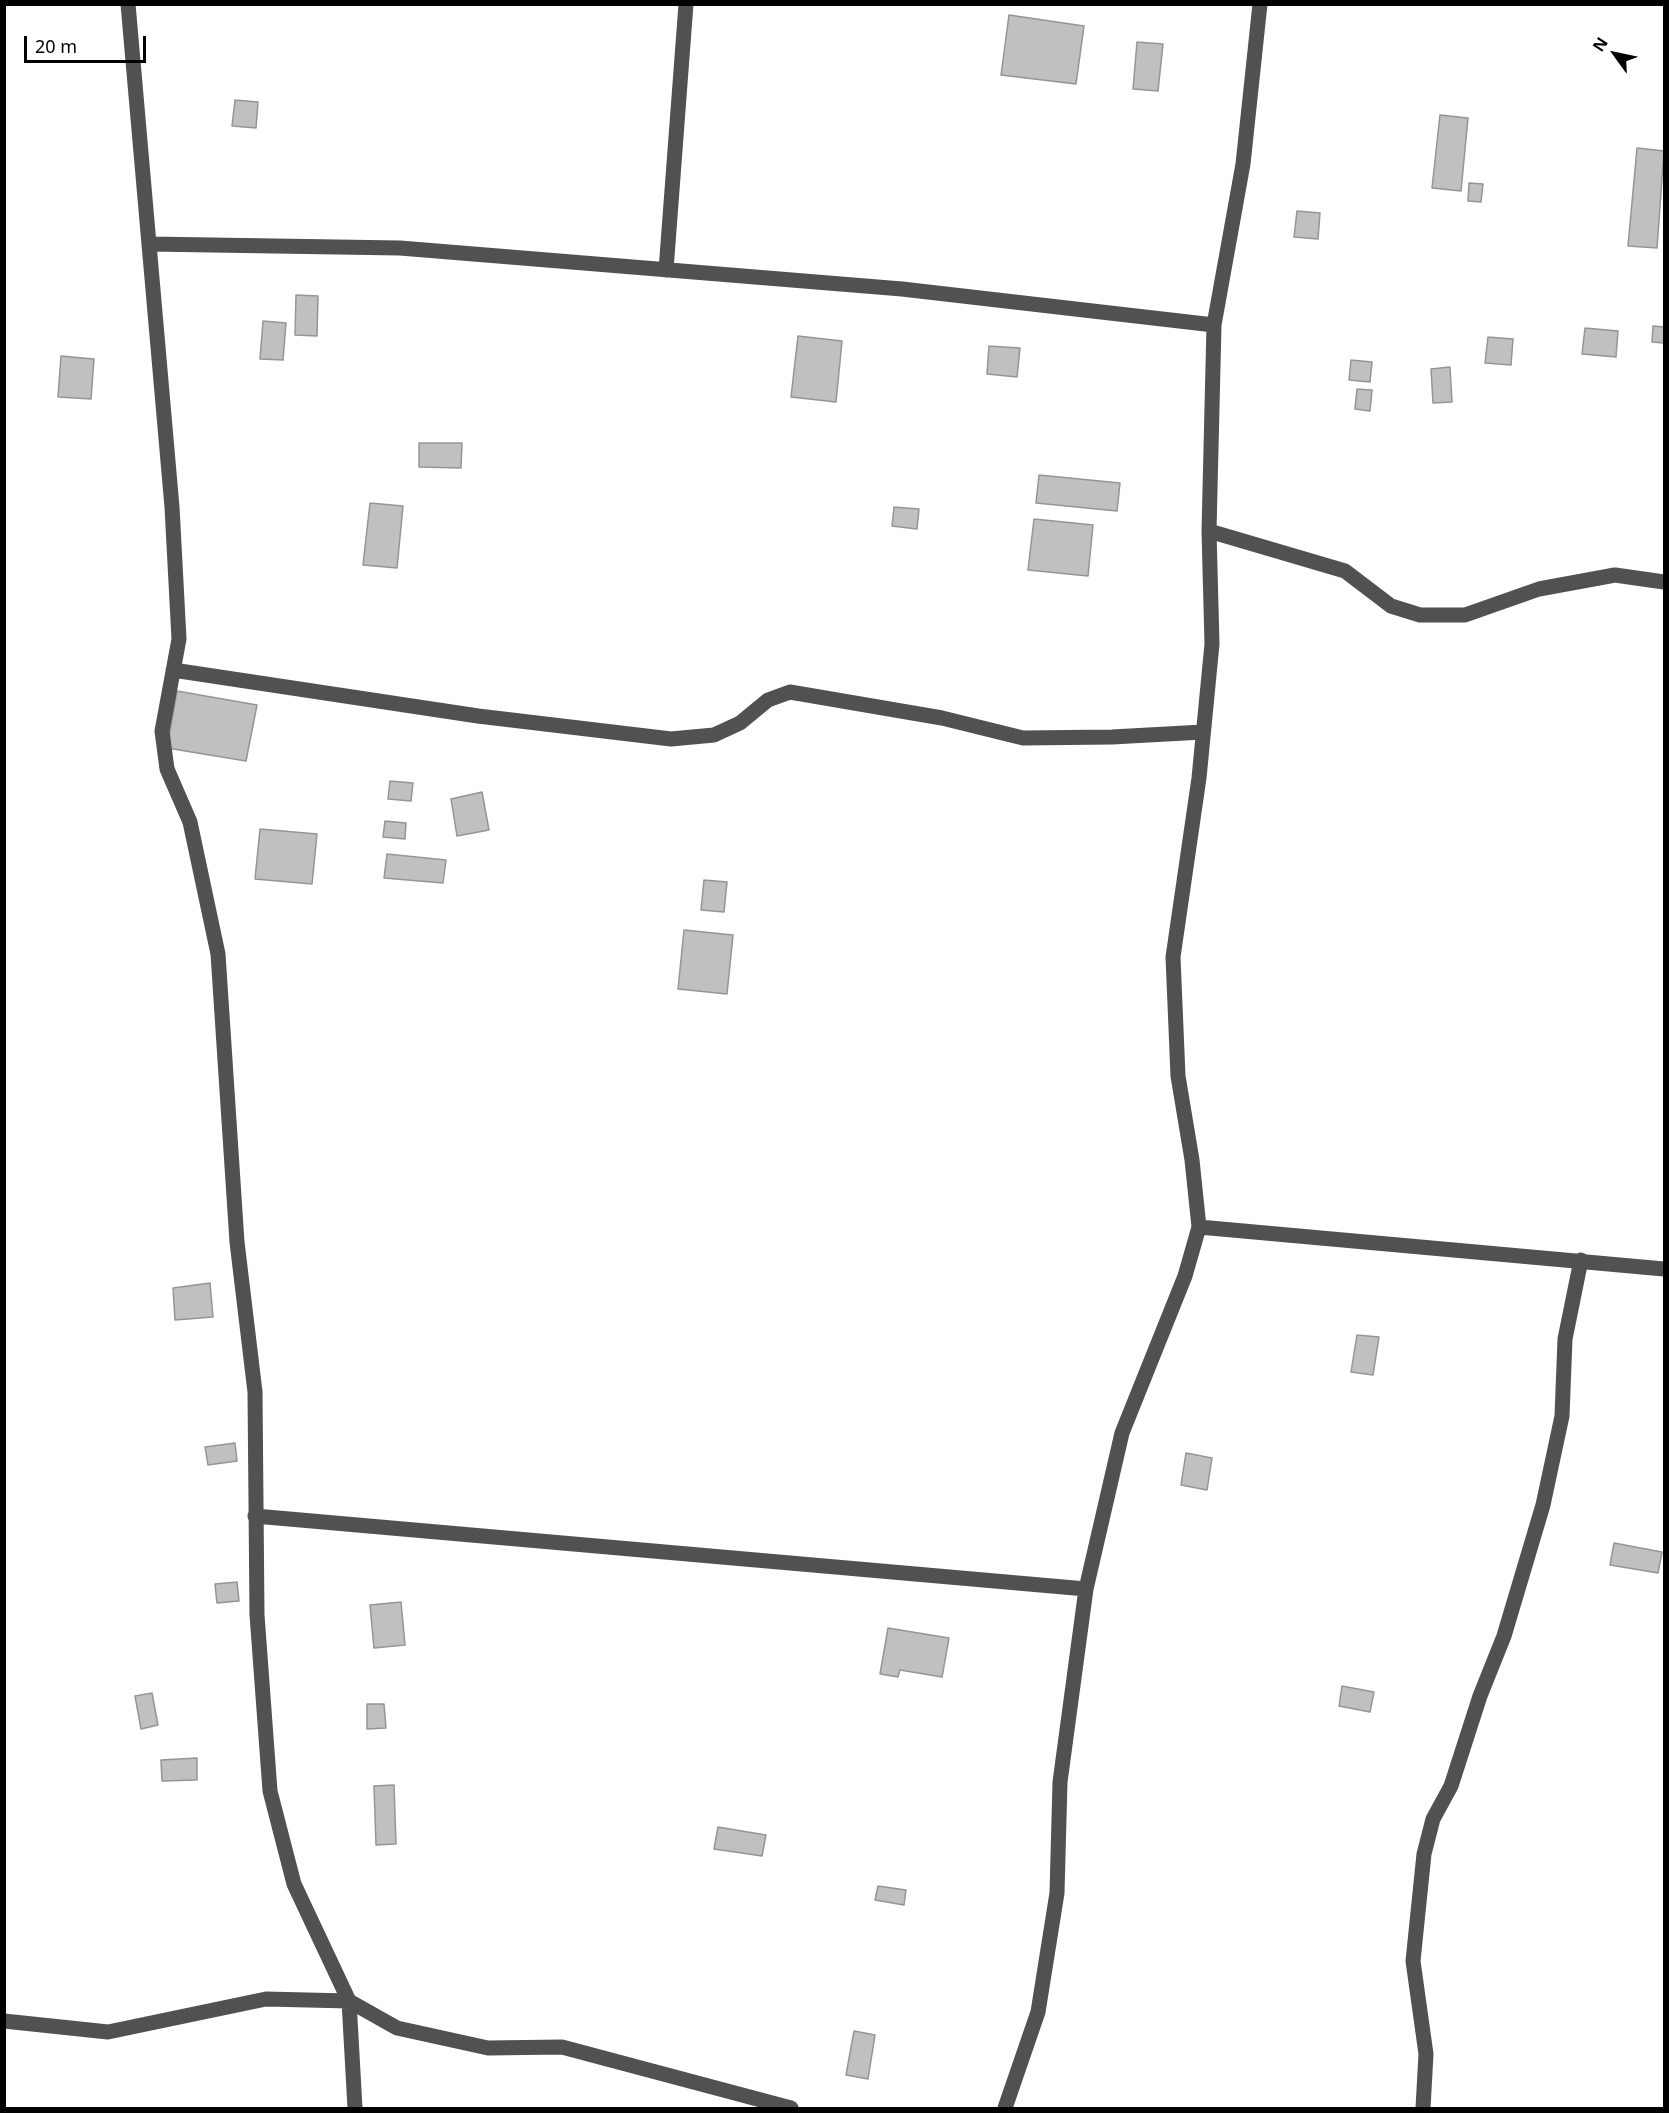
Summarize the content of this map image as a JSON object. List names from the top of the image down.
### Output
{
  "scale_bar": "20 m",
  "north": "top left"
}
